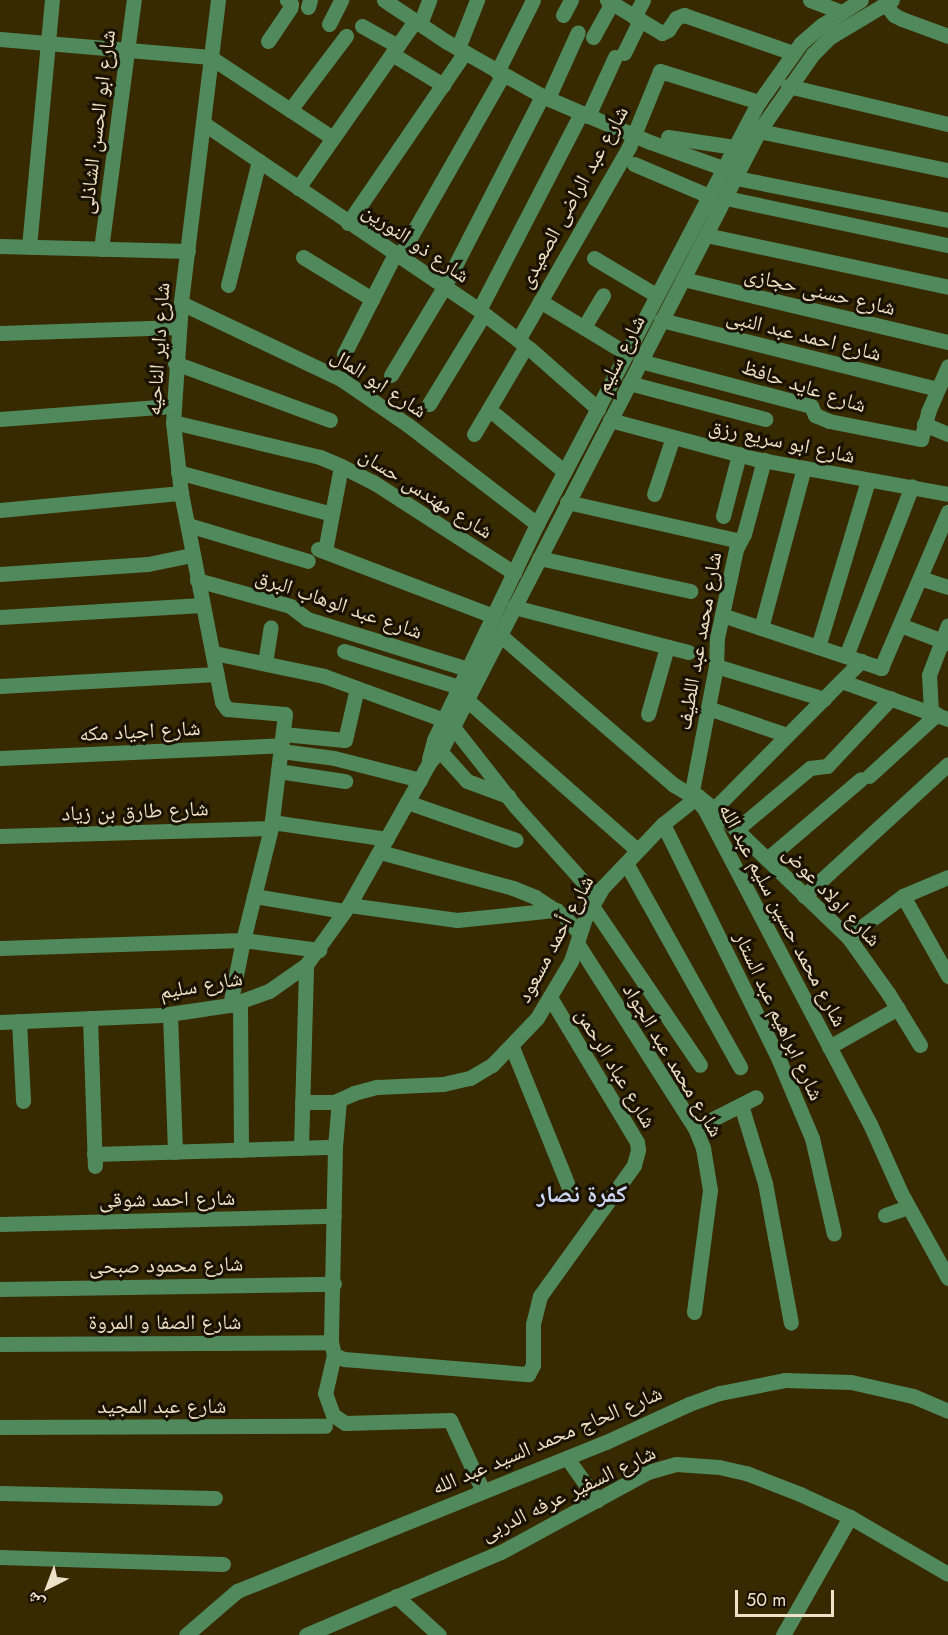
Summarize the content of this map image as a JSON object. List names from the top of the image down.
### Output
{
  "streets": {
    "street": [
      "شارع ابو الحسن الشاذلى",
      "شارع عبد الراضى الصعيدى",
      "شارع ذو النورين",
      "شارع حسنى حجازى",
      "شارع احمد عبد النبى",
      "شارع داير الناحيه",
      "شارع سليم",
      "شارع ابو المال",
      "شارع عايد حافظ",
      "شارع ابو سريع رزق",
      "شارع مهندس حسان",
      "شارع عبد الوهاب البرق",
      "شارع محمد عبد اللطيف",
      "شارع اجياد مكه",
      "شارع طارق بن زياد",
      "شارع اولاد عوض",
      "شارع محمد حسين سليم عبد الله",
      "شارع أحمد مسعود",
      "شارع ابراهيم عبد الستار",
      "شارع محمد عبد الجواد",
      "شارع عباد الرحمن",
      "شارع احمد شوقى",
      "شارع محمود صبحى",
      "شارع الصفا و المروة",
      "شارع عبد المجيد",
      "شارع الحاج محمد السيد عبد الله",
      "شارع السفير عرفه الدربى"
    ]
  },
  "crossings": [
    ["شارع عبد الراضى الصعيدى", "شارع ذو النورين"],
    ["شارع عبد الراضى الصعيدى", "شارع سليم"],
    ["شارع ذو النورين", "شارع داير الناحيه"],
    ["شارع ذو النورين", "شارع سليم"],
    ["شارع حسنى حجازى", "شارع سليم"],
    ["شارع احمد عبد النبى", "شارع سليم"],
    ["شارع داير الناحيه", "شارع ابو المال"],
    ["شارع داير الناحيه", "شارع مهندس حسان"],
    ["شارع داير الناحيه", "شارع عبد الوهاب البرق"],
    ["شارع داير الناحيه", "شارع اجياد مكه"],
    ["شارع سليم", "شارع ابو المال"],
    ["شارع سليم", "شارع عايد حافظ"],
    ["شارع سليم", "شارع ابو سريع رزق"],
    ["شارع سليم", "شارع مهندس حسان"],
    ["شارع سليم", "شارع عبد الوهاب البرق"],
    ["شارع سليم", "شارع طارق بن زياد"],
    ["شارع سليم", "شارع محمد حسين سليم عبد الله"],
    ["شارع سليم", "شارع محمد عبد الجواد"],
    ["شارع ابو سريع رزق", "شارع محمد عبد اللطيف"],
    ["شارع محمد عبد اللطيف", "شارع اولاد عوض"],
    ["شارع محمد عبد اللطيف", "شارع محمد حسين سليم عبد الله"],
    ["شارع محمد عبد اللطيف", "شارع أحمد مسعود"],
    ["شارع طارق بن زياد", "شارع محمد عبد الجواد"],
    ["شارع اولاد عوض", "شارع محمد حسين سليم عبد الله"],
    ["شارع اولاد عوض", "شارع أحمد مسعود"],
    ["شارع محمد حسين سليم عبد الله", "شارع أحمد مسعود"],
    ["شارع أحمد مسعود", "شارع ابراهيم عبد الستار"],
    ["شارع أحمد مسعود", "شارع محمد عبد الجواد"],
    ["شارع أحمد مسعود", "شارع عباد الرحمن"],
    ["شارع عباد الرحمن", "شارع الصفا و المروة"]
  ],
  "districts": ["كفرة نصار"],
  "scale_bar": "50 m",
  "north": "bottom left"
}
